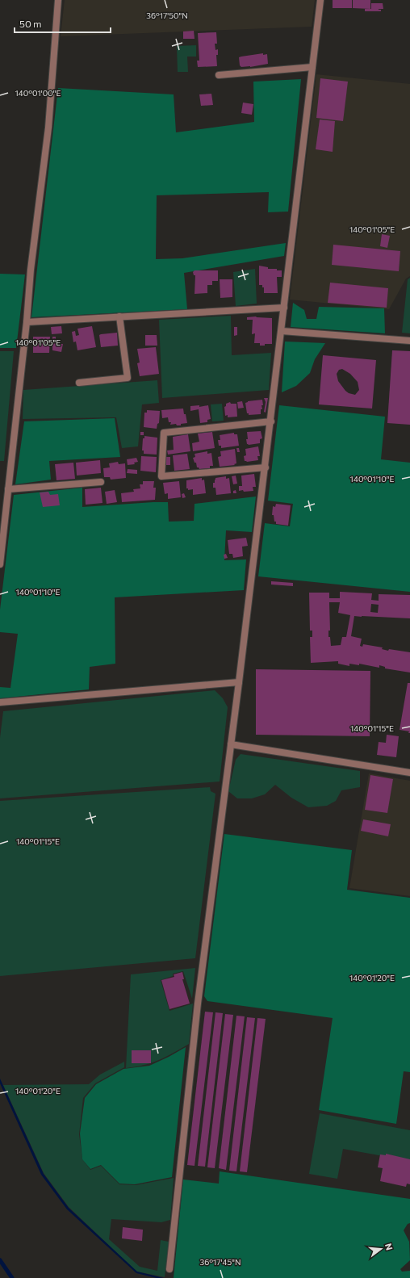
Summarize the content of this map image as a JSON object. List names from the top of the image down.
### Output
{
  "scale_bar": "50 m",
  "north": "right",
  "coordinates": [
    "36°17'50\"N",
    "140°01'00\"E",
    "140°01'05\"E",
    "140°01'10\"E",
    "140°01'15\"E",
    "140°01'20\"E",
    "36°17'45\"N"
  ]
}
